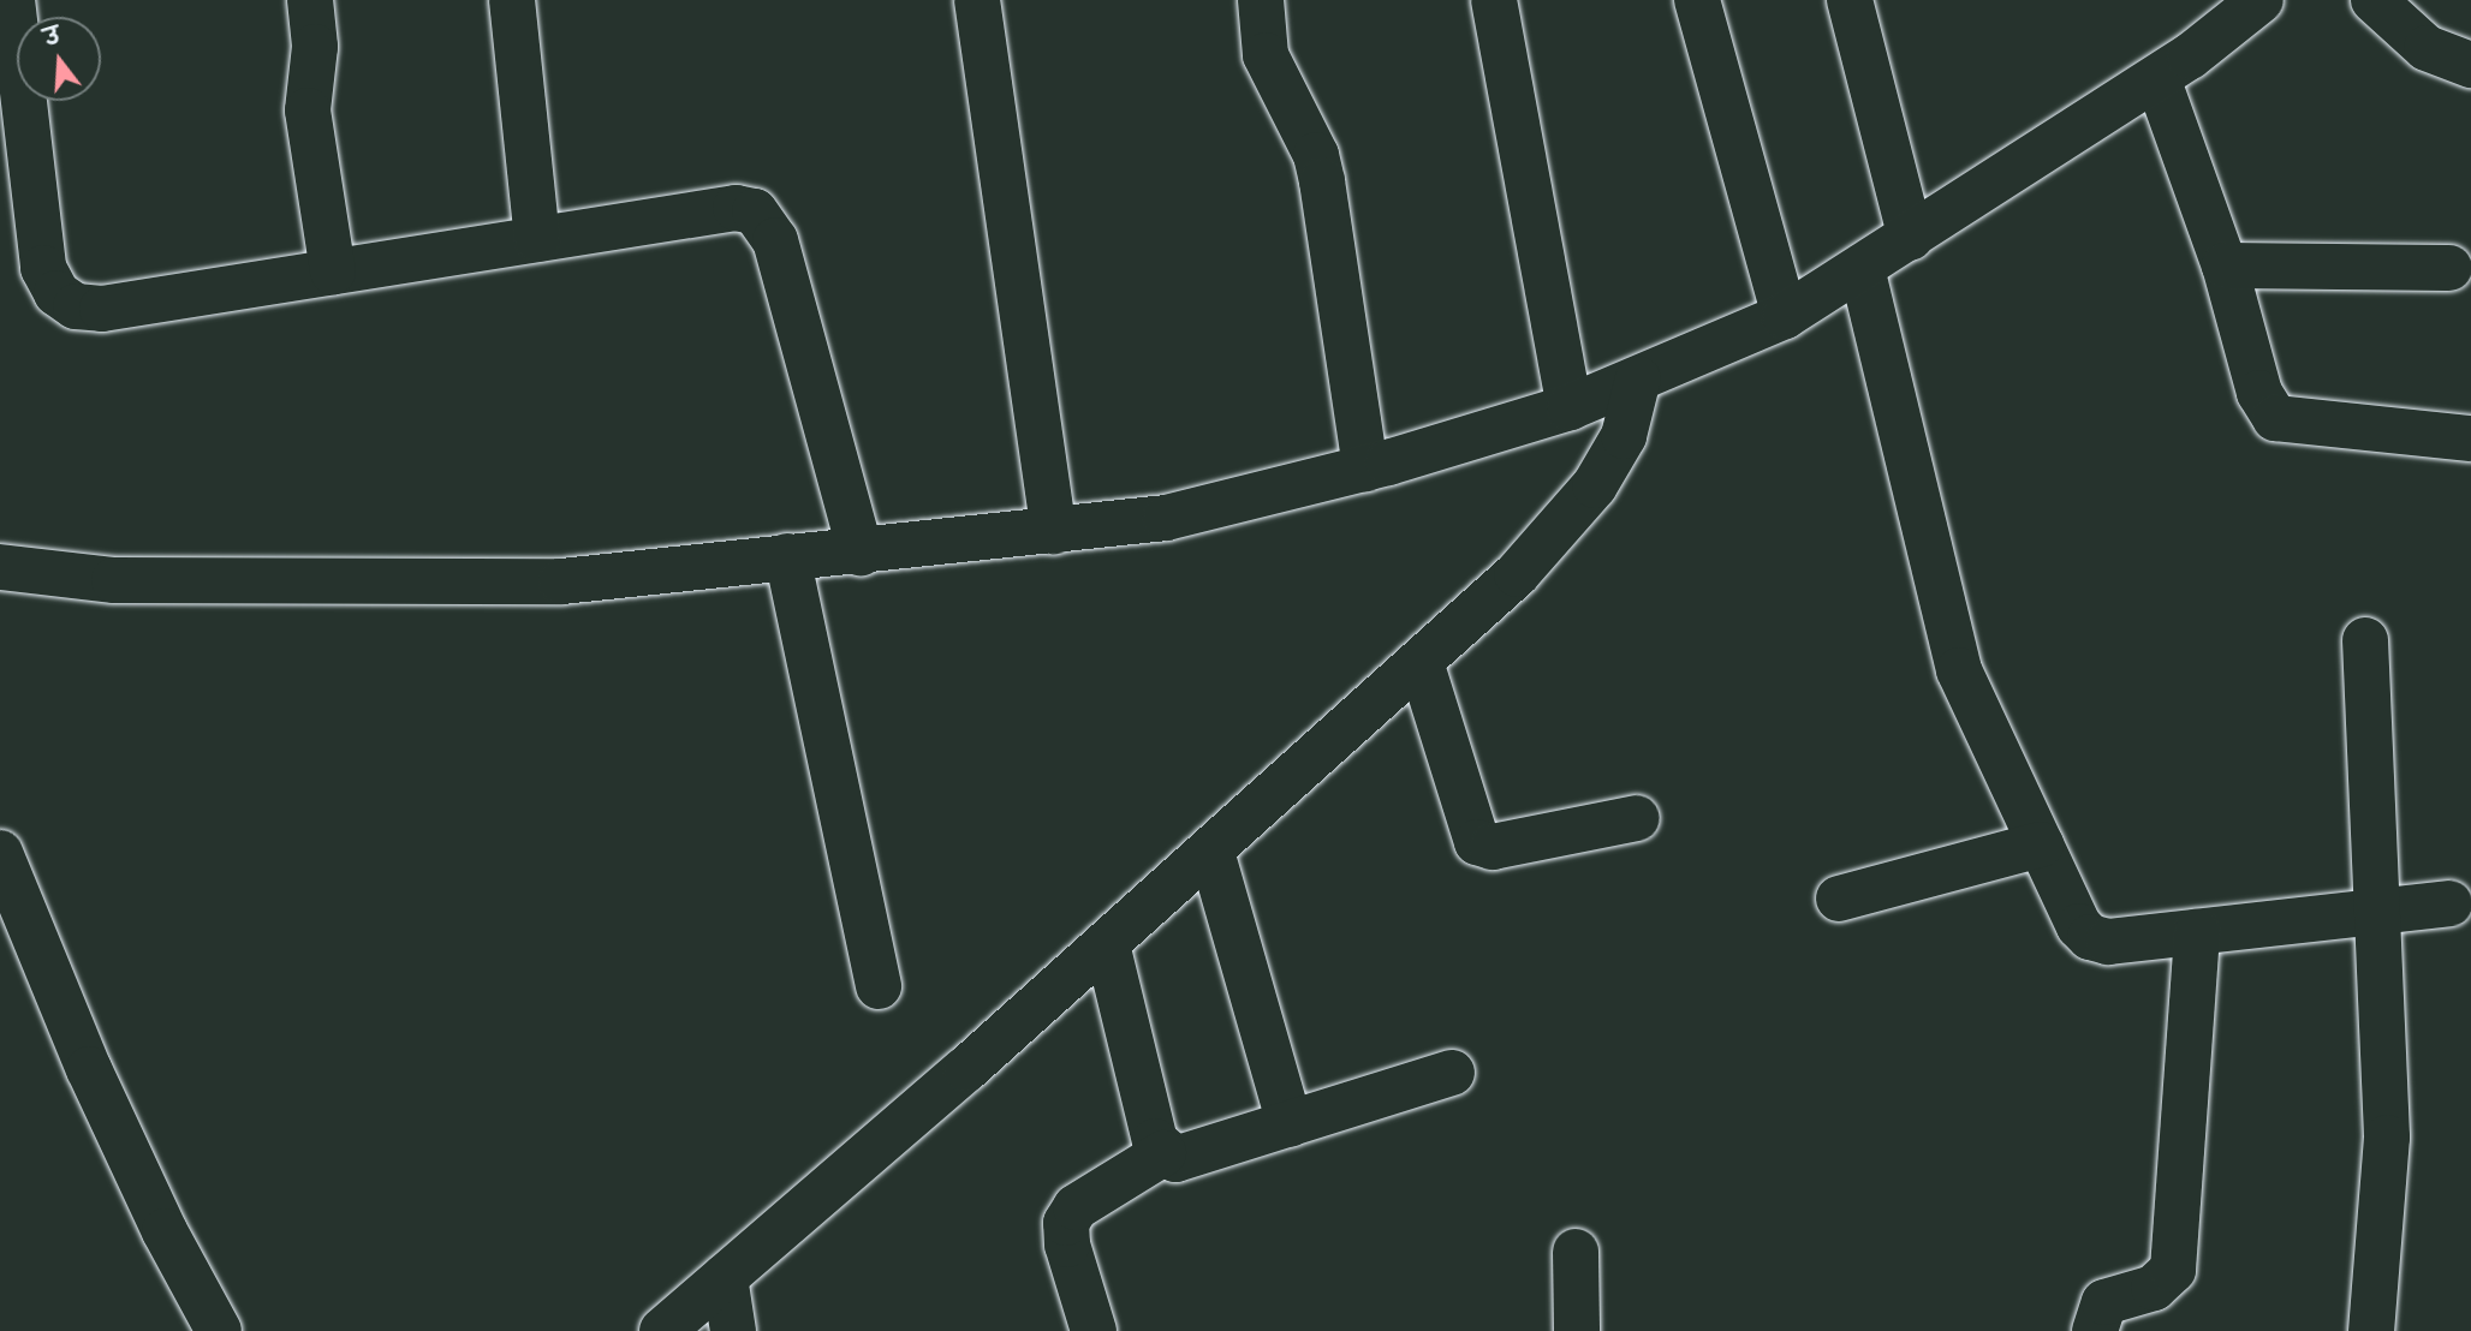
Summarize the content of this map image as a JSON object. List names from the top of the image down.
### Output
{
  "north": "top"
}
